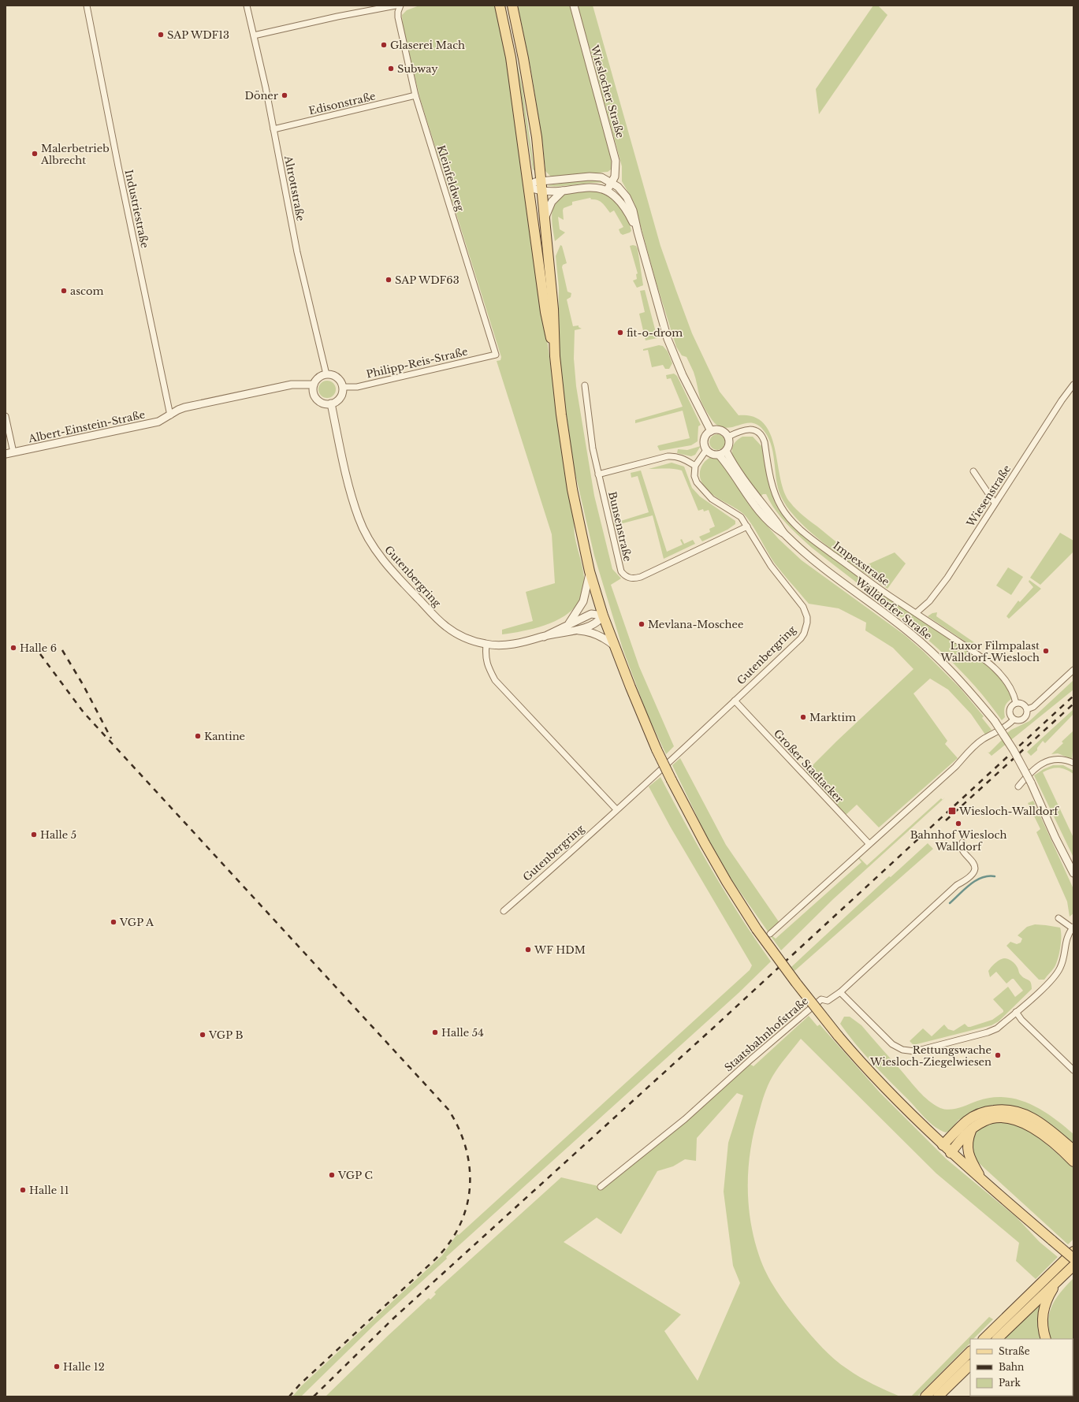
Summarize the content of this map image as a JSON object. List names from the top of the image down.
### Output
{
  "streets": {
    "street": [
      "Wieslocher Straße",
      "Edisonstraße",
      "Kleinfeldweg",
      "Altrottstraße",
      "Industriestraße",
      "Philipp-Reis-Straße",
      "Albert-Einstein-Straße",
      "Wiesenstraße",
      "Bunsenstraße",
      "Impexstraße",
      "Gutenbergring",
      "Walldorfer Straße",
      "Großer Stadtacker",
      "Staatsbahnhofstraße"
    ]
  },
  "crossings": [
    ["Edisonstraße", "Kleinfeldweg"],
    ["Edisonstraße", "Altrottstraße"],
    ["Kleinfeldweg", "Philipp-Reis-Straße"],
    ["Altrottstraße", "Philipp-Reis-Straße"],
    ["Altrottstraße", "Gutenbergring"],
    ["Industriestraße", "Albert-Einstein-Straße"],
    ["Philipp-Reis-Straße", "Gutenbergring"],
    ["Wiesenstraße", "Impexstraße"],
    ["Bunsenstraße", "Gutenbergring"],
    ["Impexstraße", "Walldorfer Straße"],
    ["Gutenbergring", "Großer Stadtacker"]
  ],
  "places": {
    "other": [
      "SAP WDF13",
      "Glaserei Mach",
      "Subway",
      "Döner",
      "Malerbetrieb Albrecht",
      "SAP WDF63",
      "ascom",
      "fit-o-drom",
      "Mevlana-Moschee",
      "Halle 6",
      "Luxor Filmpalast Walldorf-Wiesloch",
      "Marktim",
      "Kantine",
      "Bahnhof Wiesloch Walldorf",
      "Halle 5",
      "VGP A",
      "WF HDM",
      "Halle 54",
      "VGP B",
      "Rettungswache Wiesloch-Ziegelwiesen",
      "VGP C",
      "Halle 11",
      "Halle 12"
    ],
    "transit": ["Wiesloch-Walldorf"]
  },
  "legend": ["Straße", "Bahn", "Park"]
}
